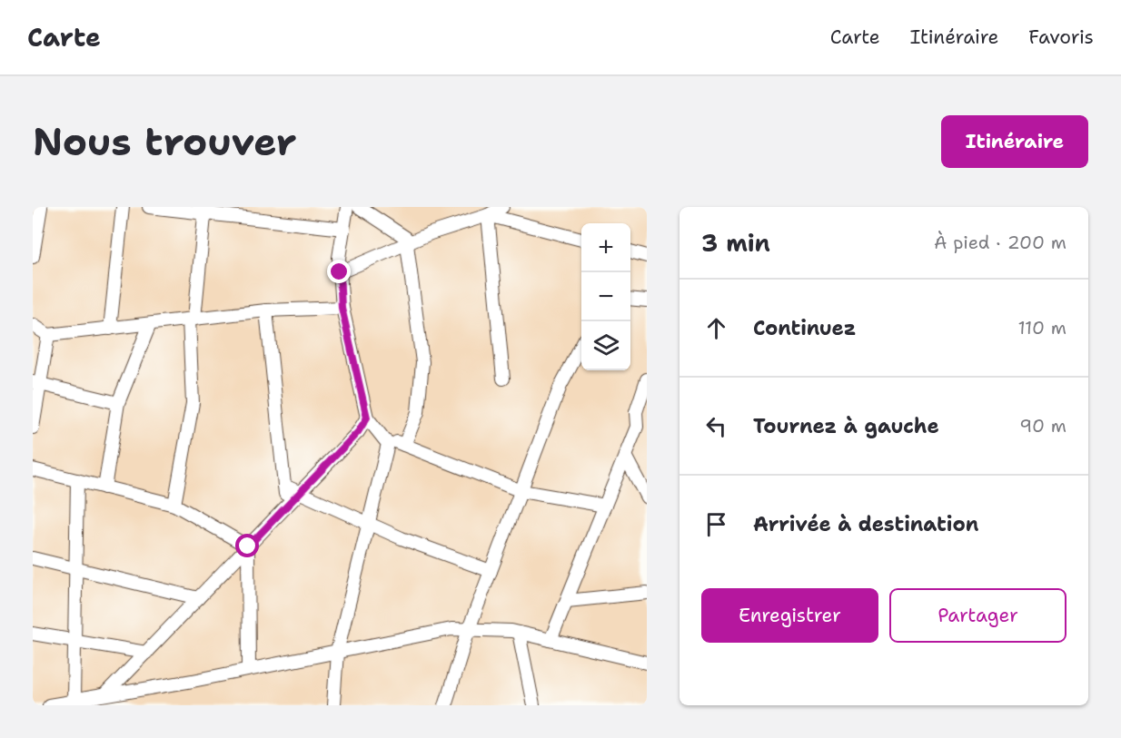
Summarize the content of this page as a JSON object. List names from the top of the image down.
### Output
{
  "page": {
    "header": "Carte",
    "nav": ["Carte", "Itinéraire", "Favoris"],
    "buttons": [
      "Itinéraire",
      ["Enregistrer", "Partager"]
    ],
    "title": "Nous trouver",
    "heading": ["3 min", "À pied · 200 m"],
    "map_buttons": ["+", "−"],
    "list": [
      ["Continuez", "110 m"],
      ["Tournez à gauche", "90 m"],
      "Arrivée à destination"
    ]
  }
}
